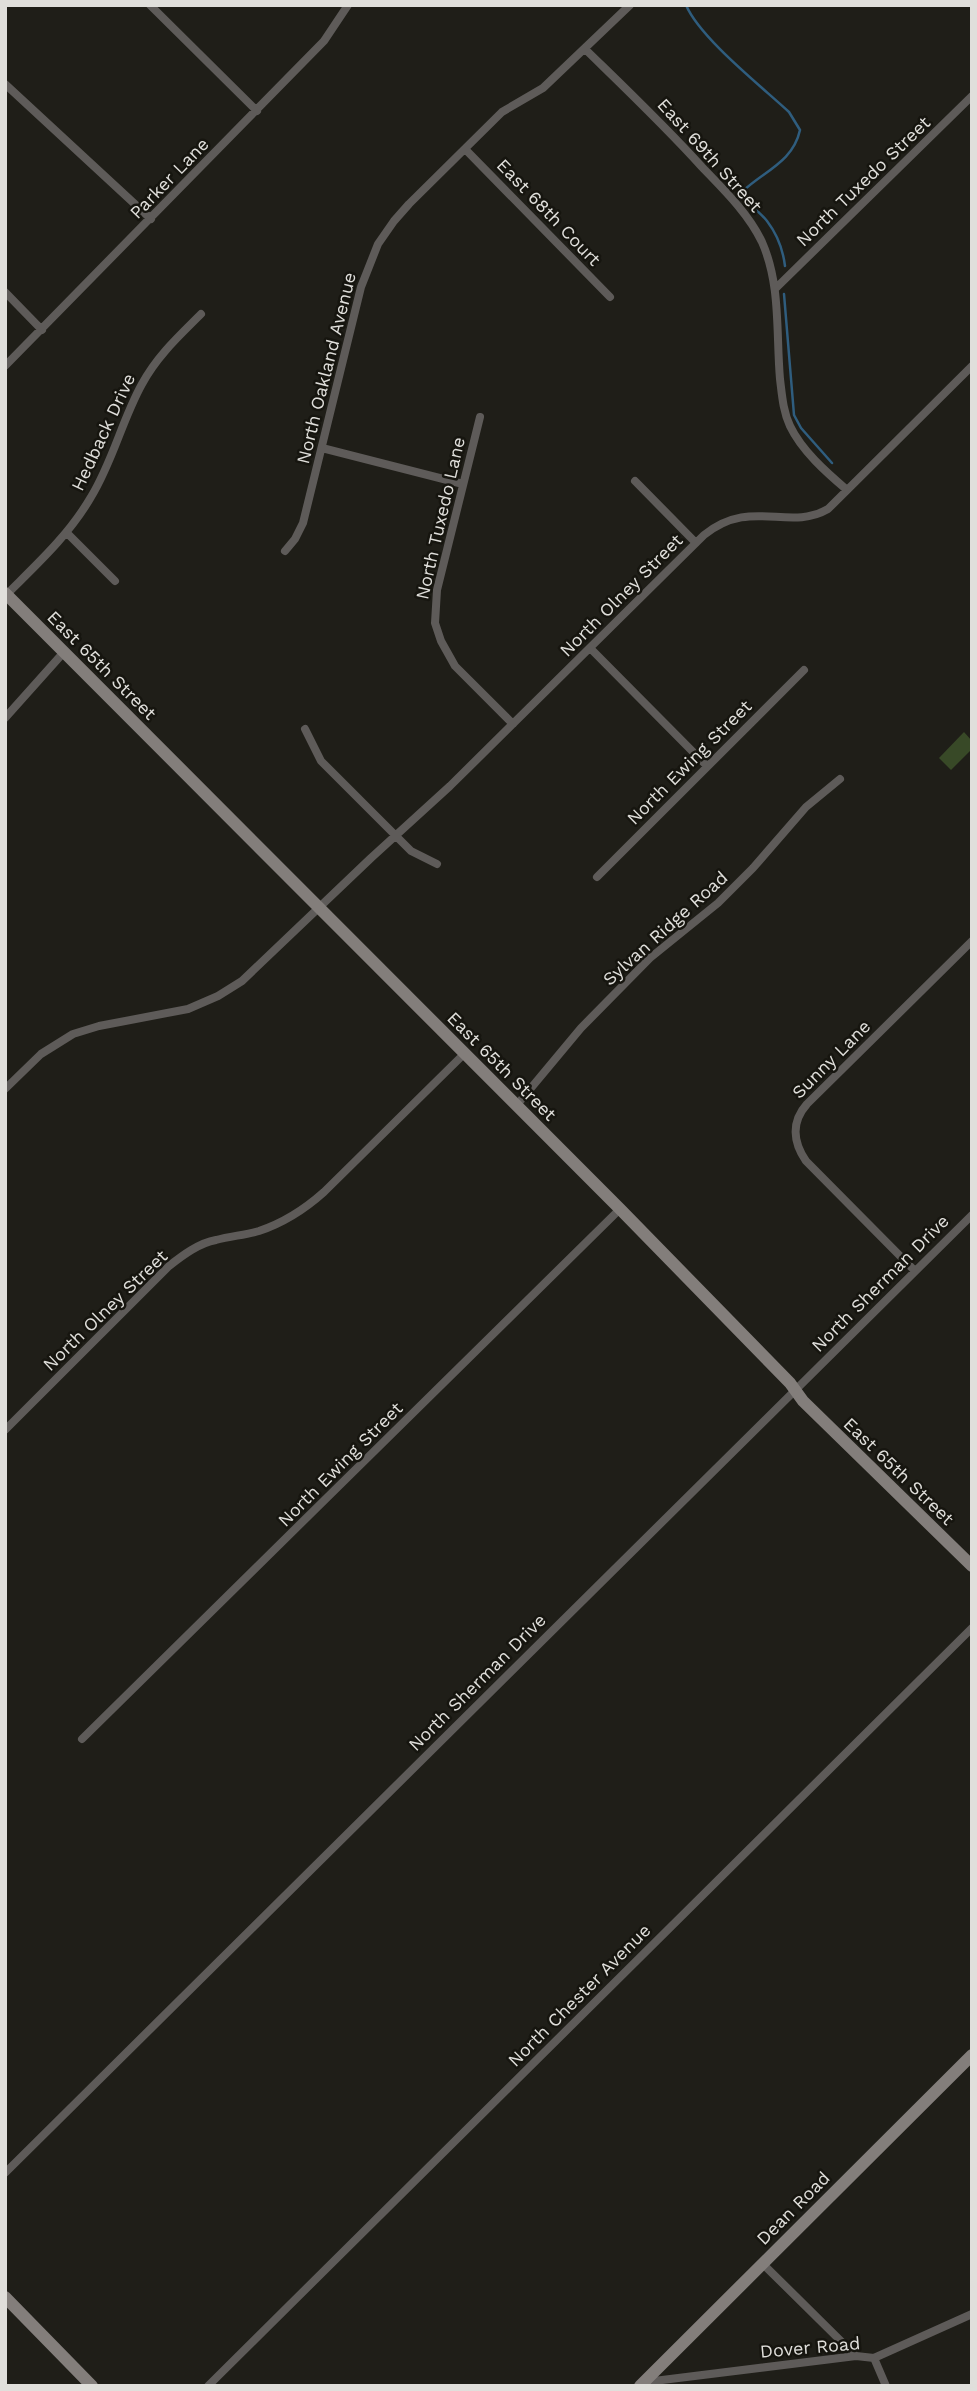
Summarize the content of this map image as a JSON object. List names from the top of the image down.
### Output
{
  "streets": {
    "street": [
      "East 69th Street",
      "Parker Lane",
      "North Tuxedo Street",
      "East 68th Court",
      "North Oakland Avenue",
      "Hedback Drive",
      "North Tuxedo Lane",
      "North Olney Street",
      "East 65th Street",
      "North Ewing Street",
      "Sylvan Ridge Road",
      "Sunny Lane",
      "North Sherman Drive",
      "North Chester Avenue",
      "Dean Road",
      "Dover Road"
    ]
  },
  "crossings": [
    ["East 69th Street", "North Tuxedo Street"],
    ["East 69th Street", "North Oakland Avenue"],
    ["East 69th Street", "North Olney Street"],
    ["East 68th Court", "North Oakland Avenue"],
    ["Hedback Drive", "East 65th Street"],
    ["North Tuxedo Lane", "North Olney Street"],
    ["North Olney Street", "East 65th Street"],
    ["East 65th Street", "North Ewing Street"],
    ["East 65th Street", "Sylvan Ridge Road"],
    ["East 65th Street", "North Sherman Drive"],
    ["Sunny Lane", "North Sherman Drive"],
    ["Dean Road", "Dover Road"]
  ]
}
